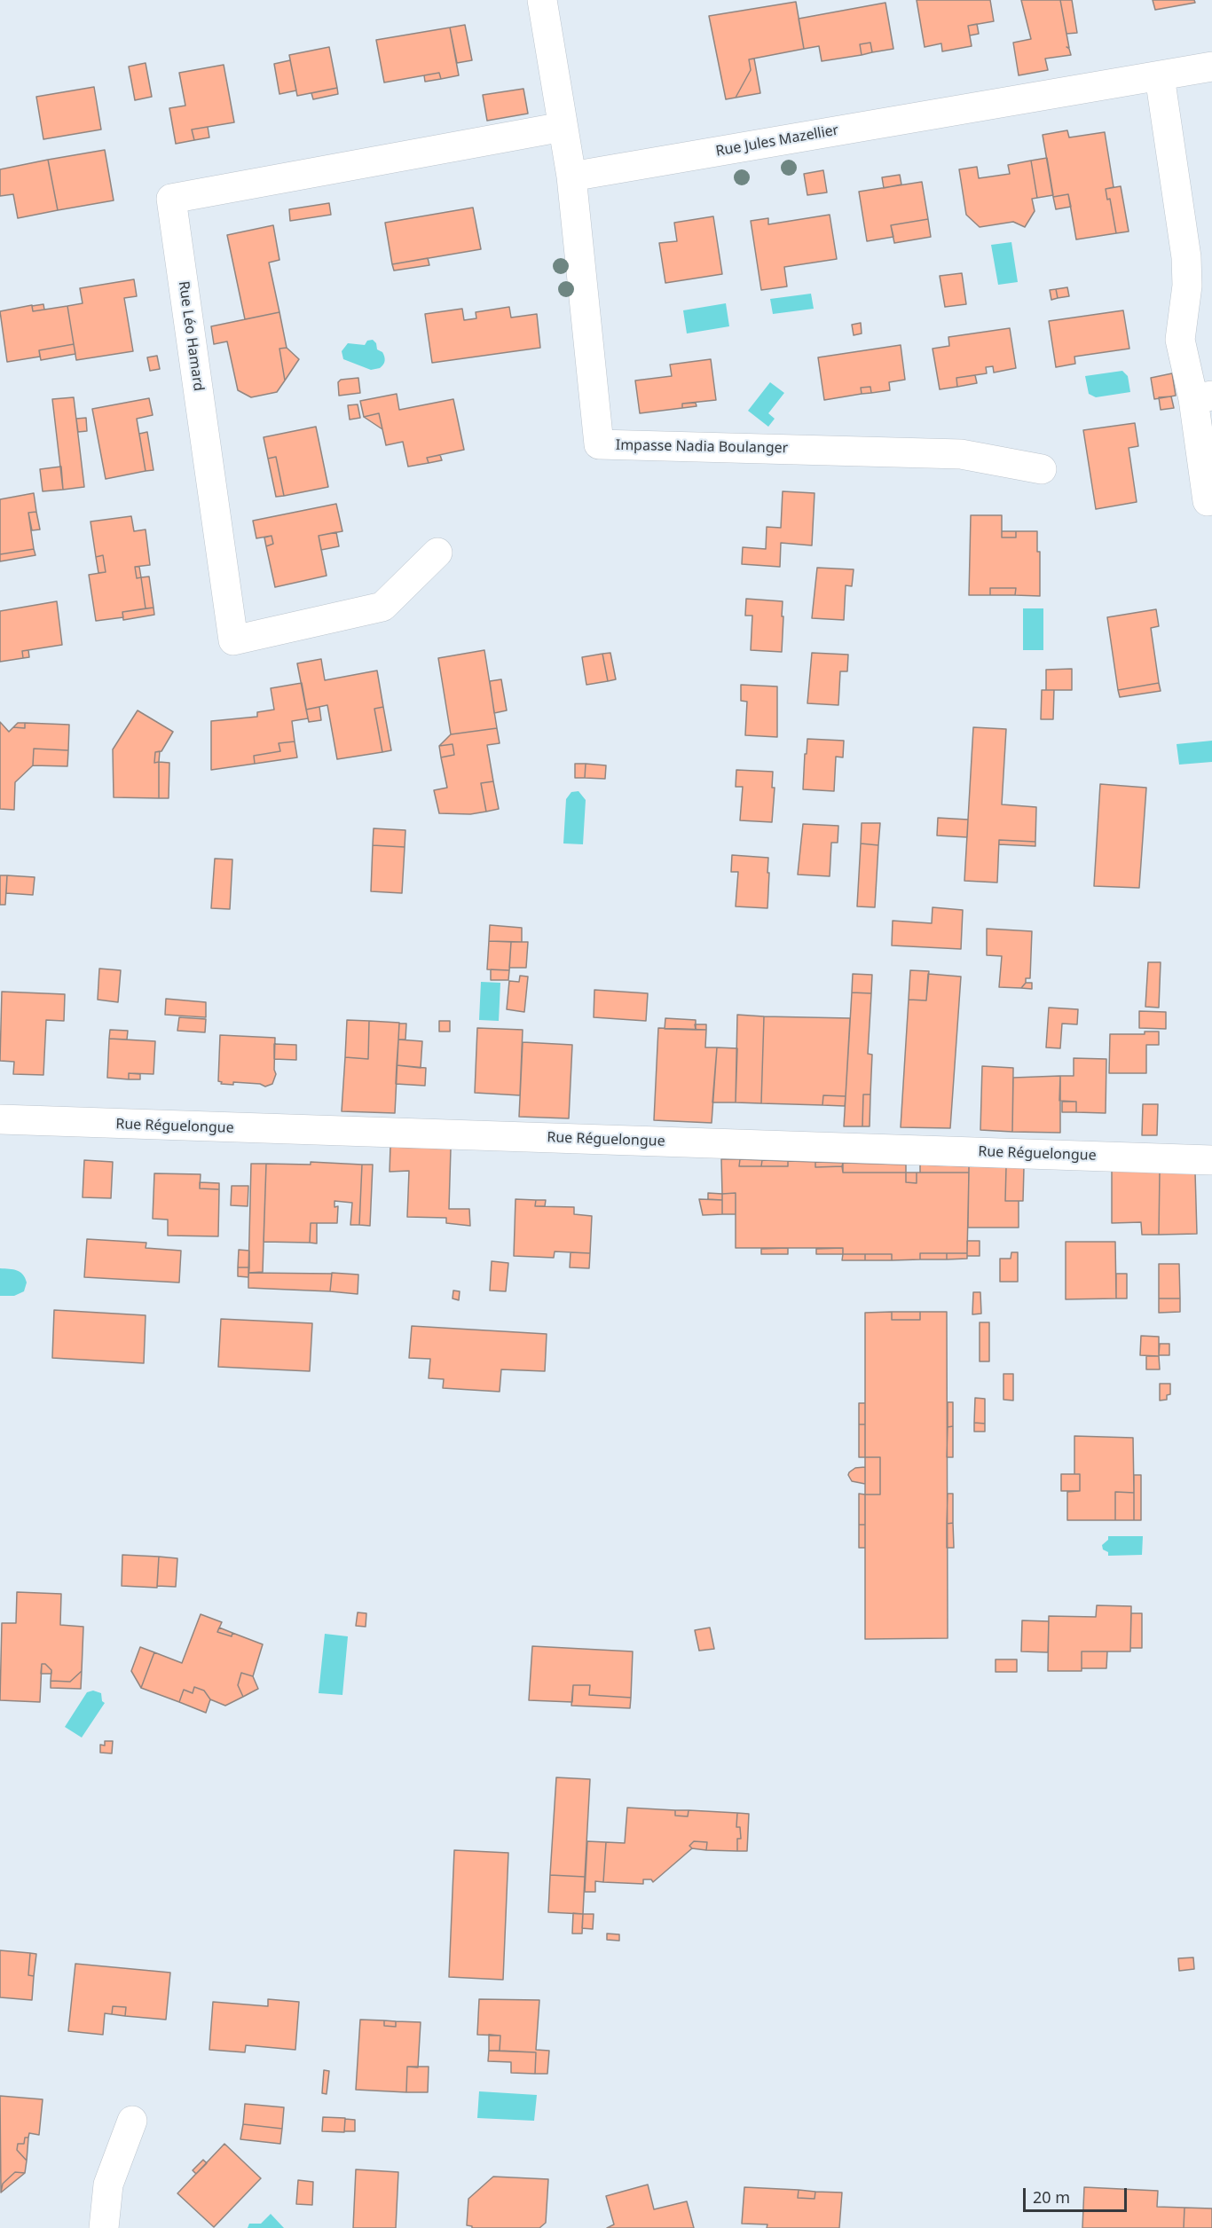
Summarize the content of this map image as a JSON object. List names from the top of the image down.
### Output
{
  "streets": {
    "street": [
      "Rue Jules Mazellier",
      "Rue Léo Hamard",
      "Impasse Nadia Boulanger",
      "Rue Réguelongue"
    ]
  },
  "crossings": [
    ["Rue Jules Mazellier", "Impasse Nadia Boulanger"]
  ],
  "scale_bar": "20 m"
}
